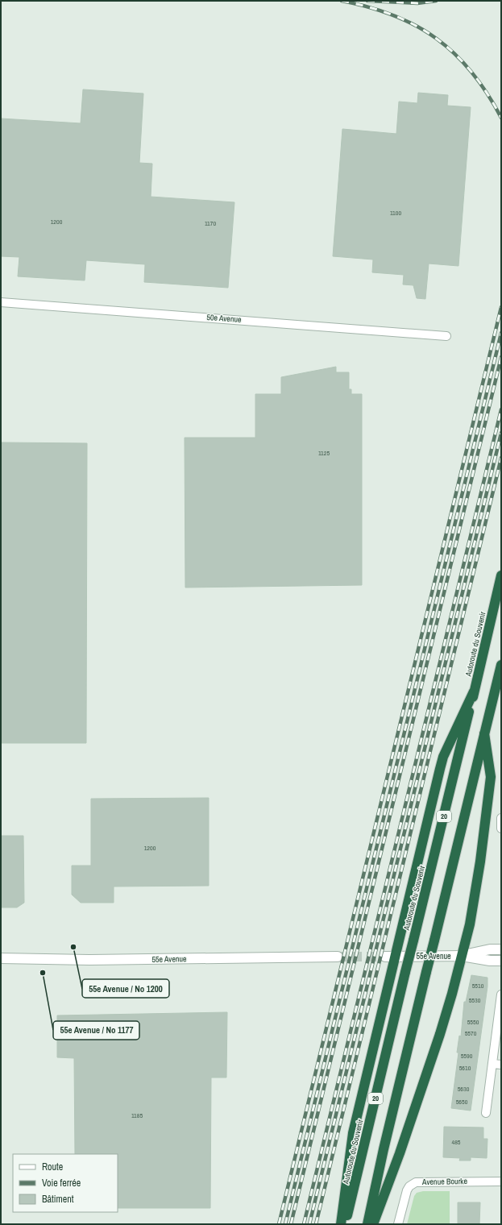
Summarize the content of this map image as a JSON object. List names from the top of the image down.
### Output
{
  "streets": {
    "highway": ["Autoroute du Souvenir", "20"],
    "street": ["50e Avenue", "55e Avenue", "Avenue Bourke"]
  },
  "places": ["55e Avenue / No 1200", "55e Avenue / No 1177"],
  "house_numbers": [
    "1100",
    "1200",
    "1170",
    "1125",
    "1200",
    "5510",
    "5530",
    "5550",
    "5570",
    "5590",
    "5610",
    "5630",
    "5650",
    "1185",
    "485"
  ],
  "legend": ["Route", "Voie ferrée", "Bâtiment"]
}
